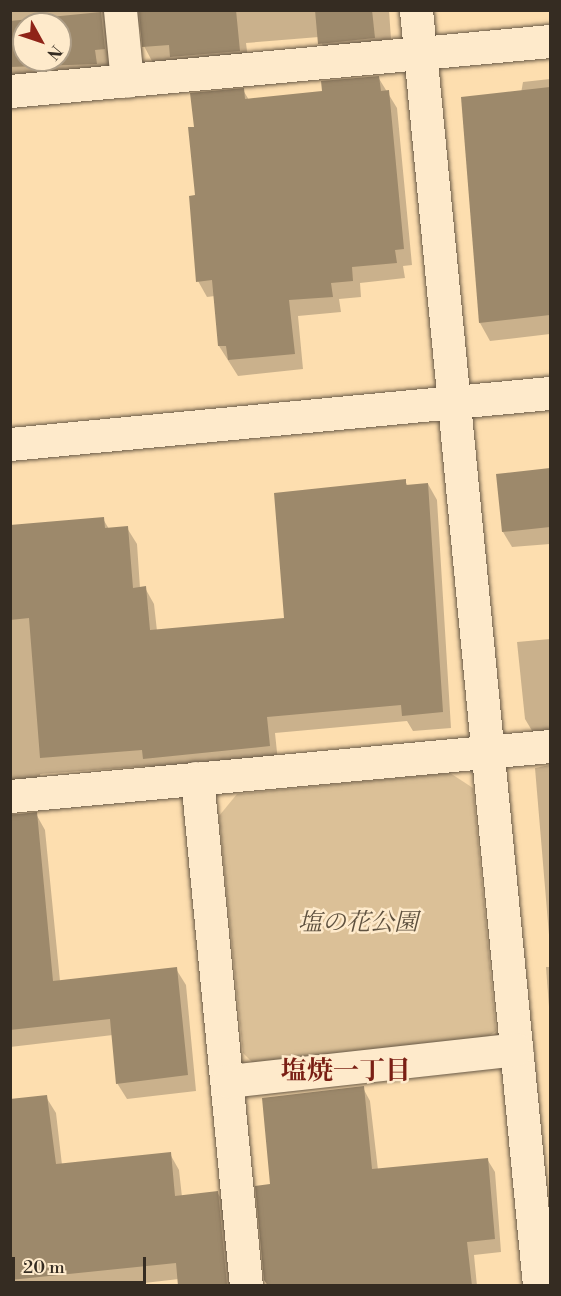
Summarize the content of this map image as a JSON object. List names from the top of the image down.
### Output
{
  "districts": ["塩焼一丁目"],
  "parks": ["塩の花公園"],
  "scale_bar": "20 m",
  "north": "bottom right"
}
